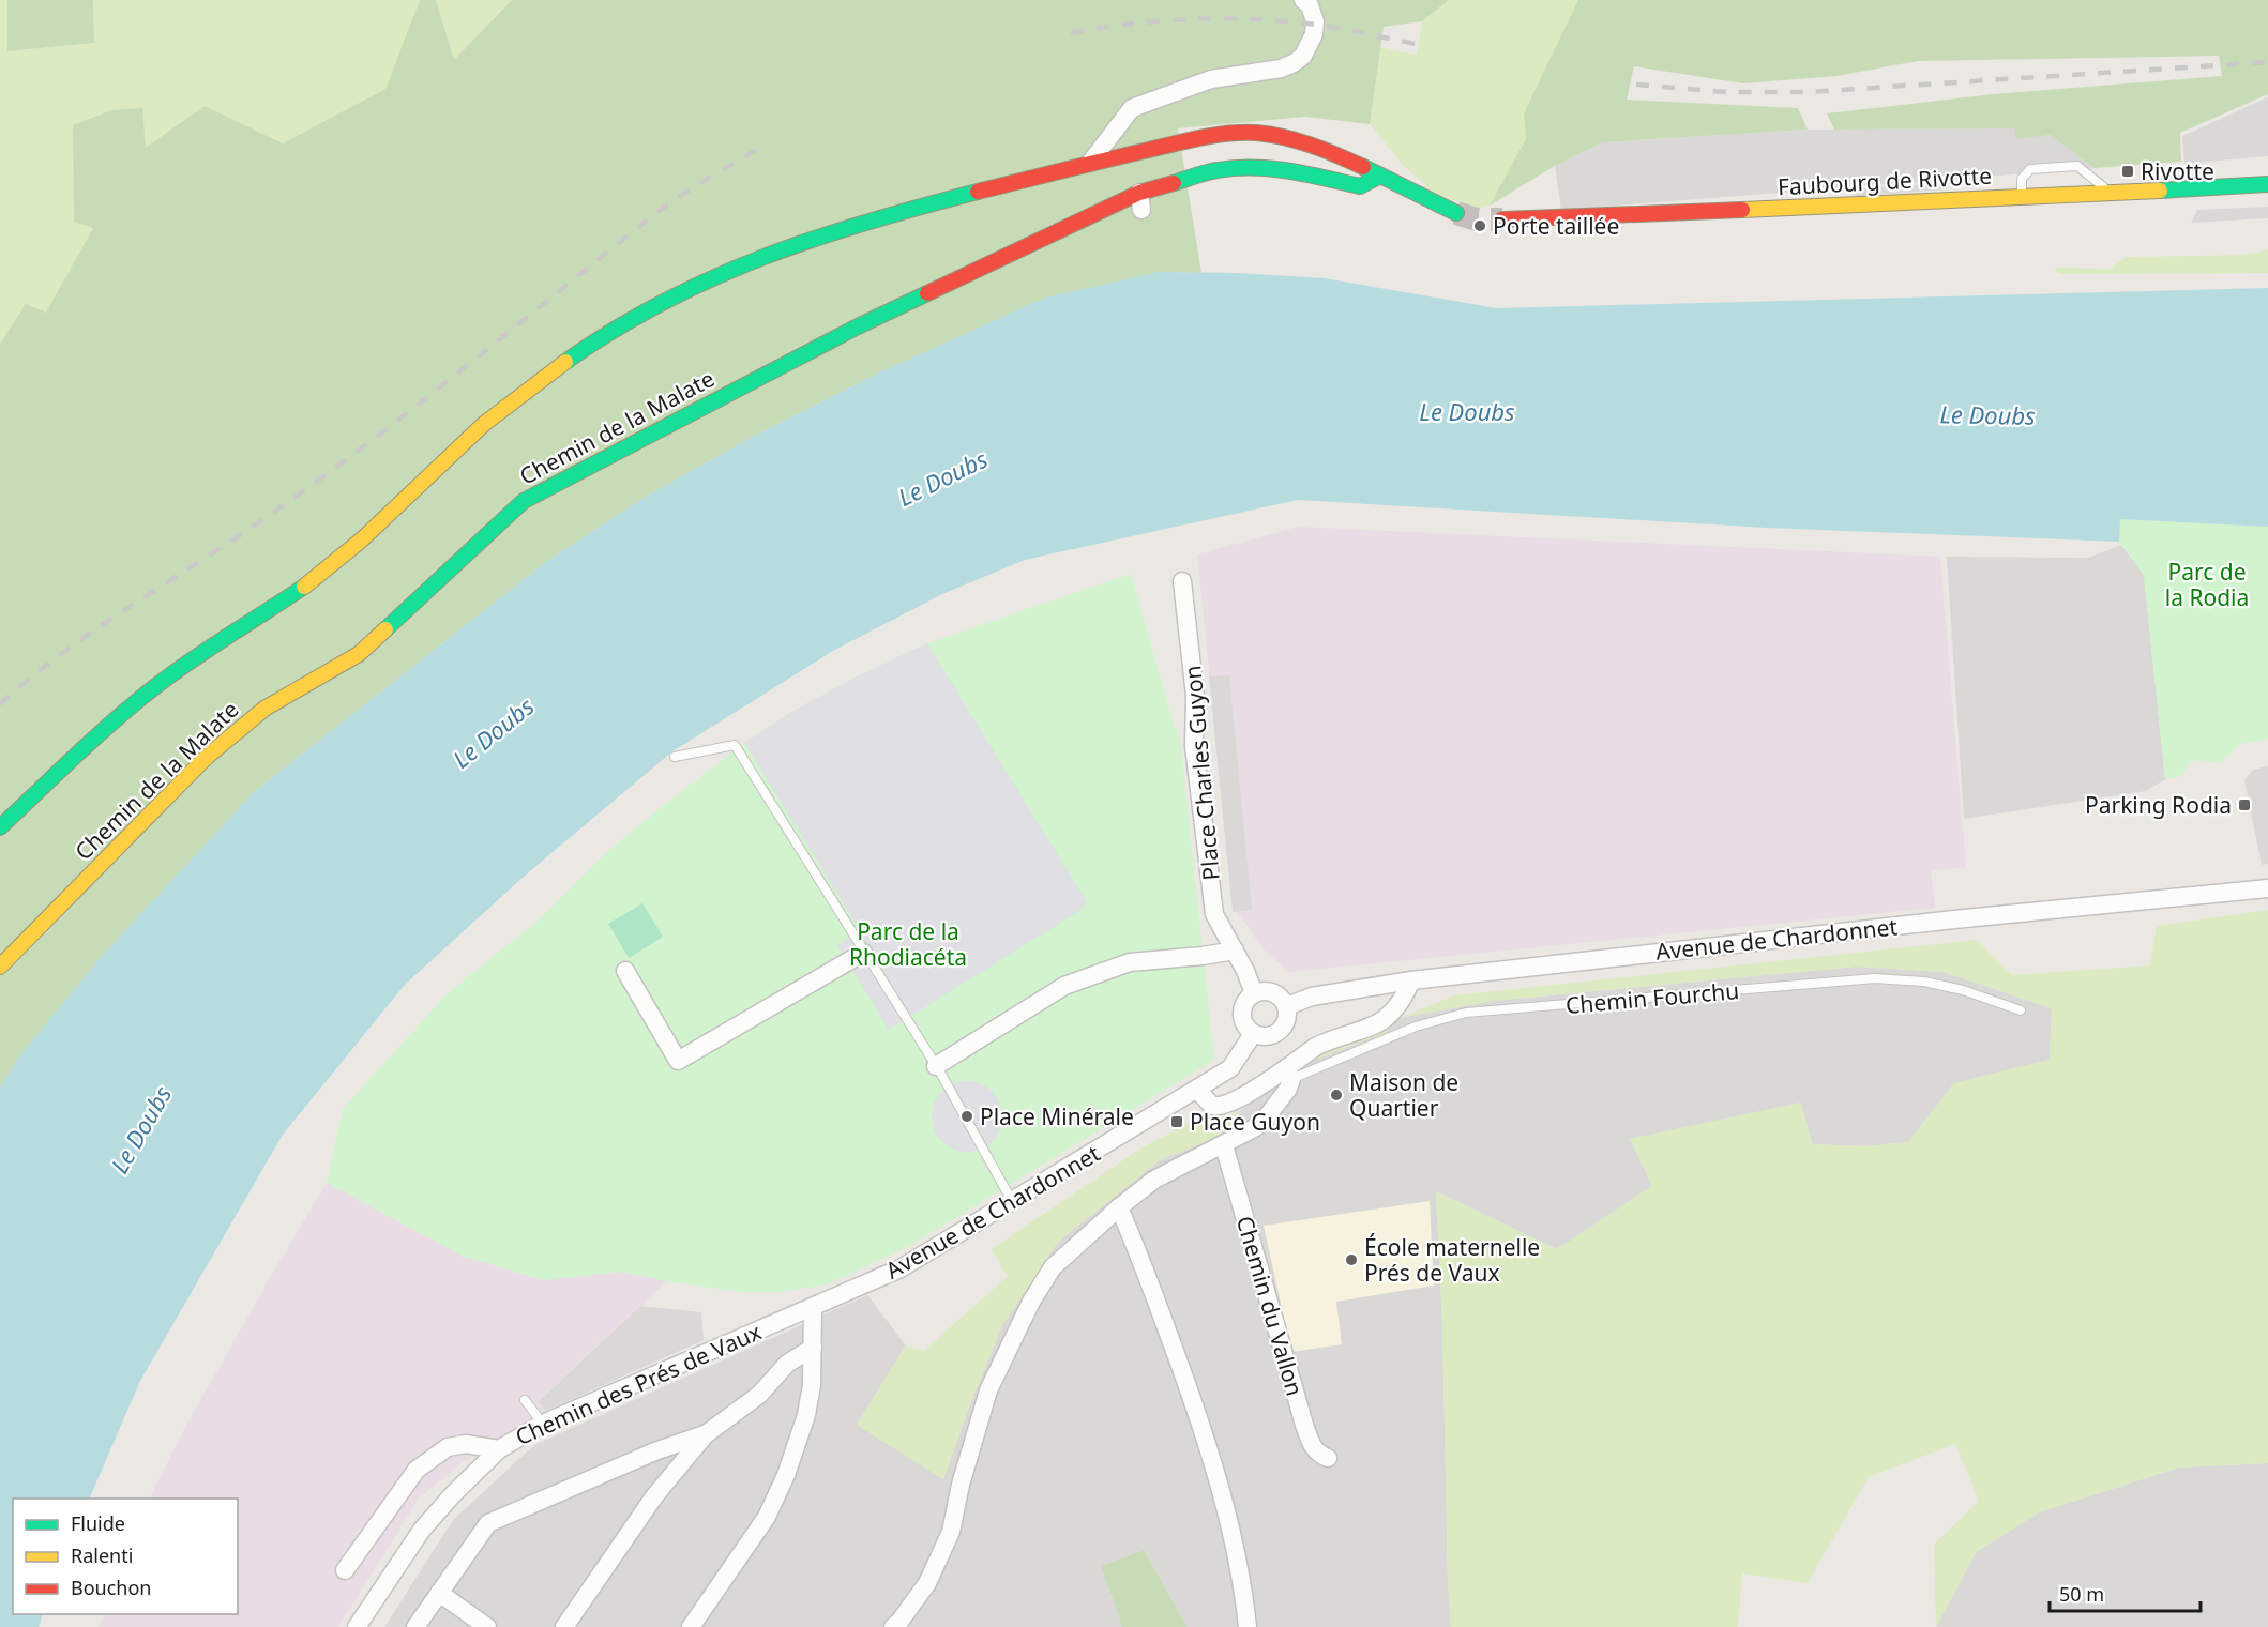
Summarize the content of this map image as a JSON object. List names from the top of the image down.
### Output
{
  "streets": {
    "main road": ["Faubourg de Rivotte", "Chemin de la Malate"],
    "street": [
      "Place Charles Guyon",
      "Avenue de Chardonnet",
      "Chemin du Vallon",
      "Chemin des Prés de Vaux"
    ],
    "lane": ["Chemin Fourchu"]
  },
  "crossings": [
    ["Place Charles Guyon", "Avenue de Chardonnet"],
    ["Avenue de Chardonnet", "Chemin des Prés de Vaux"]
  ],
  "water": ["Le Doubs"],
  "parks": ["Parc de la Rodia", "Parc de la Rhodiacéta"],
  "places": {
    "transit": ["Rivotte", "Parking Rodia", "Place Guyon"],
    "other": [
      "Porte taillée",
      "Maison de Quartier",
      "Place Minérale",
      "École maternelle Prés de Vaux"
    ]
  },
  "legend": ["Fluide", "Ralenti", "Bouchon"],
  "scale_bar": "50 m"
}
